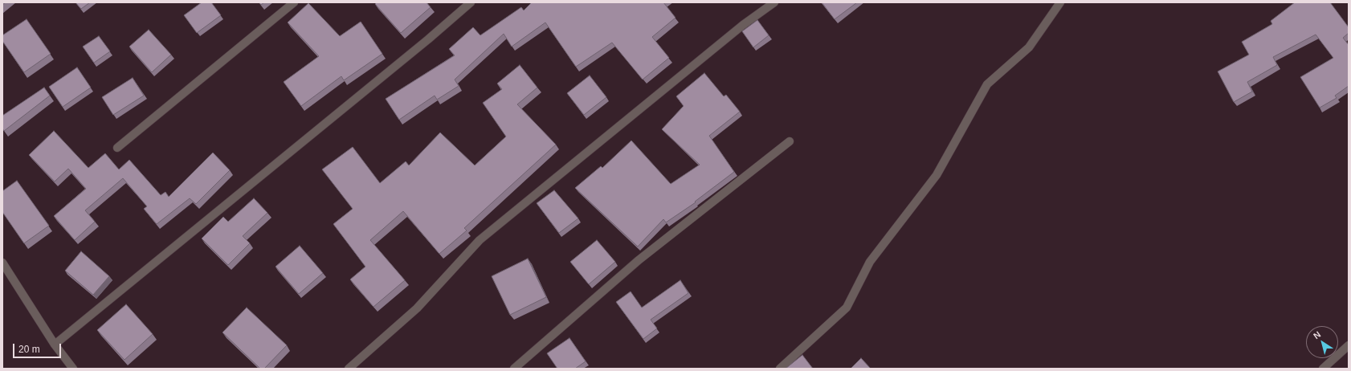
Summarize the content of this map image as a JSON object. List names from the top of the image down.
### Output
{
  "scale_bar": "20 m",
  "north": "top left"
}
